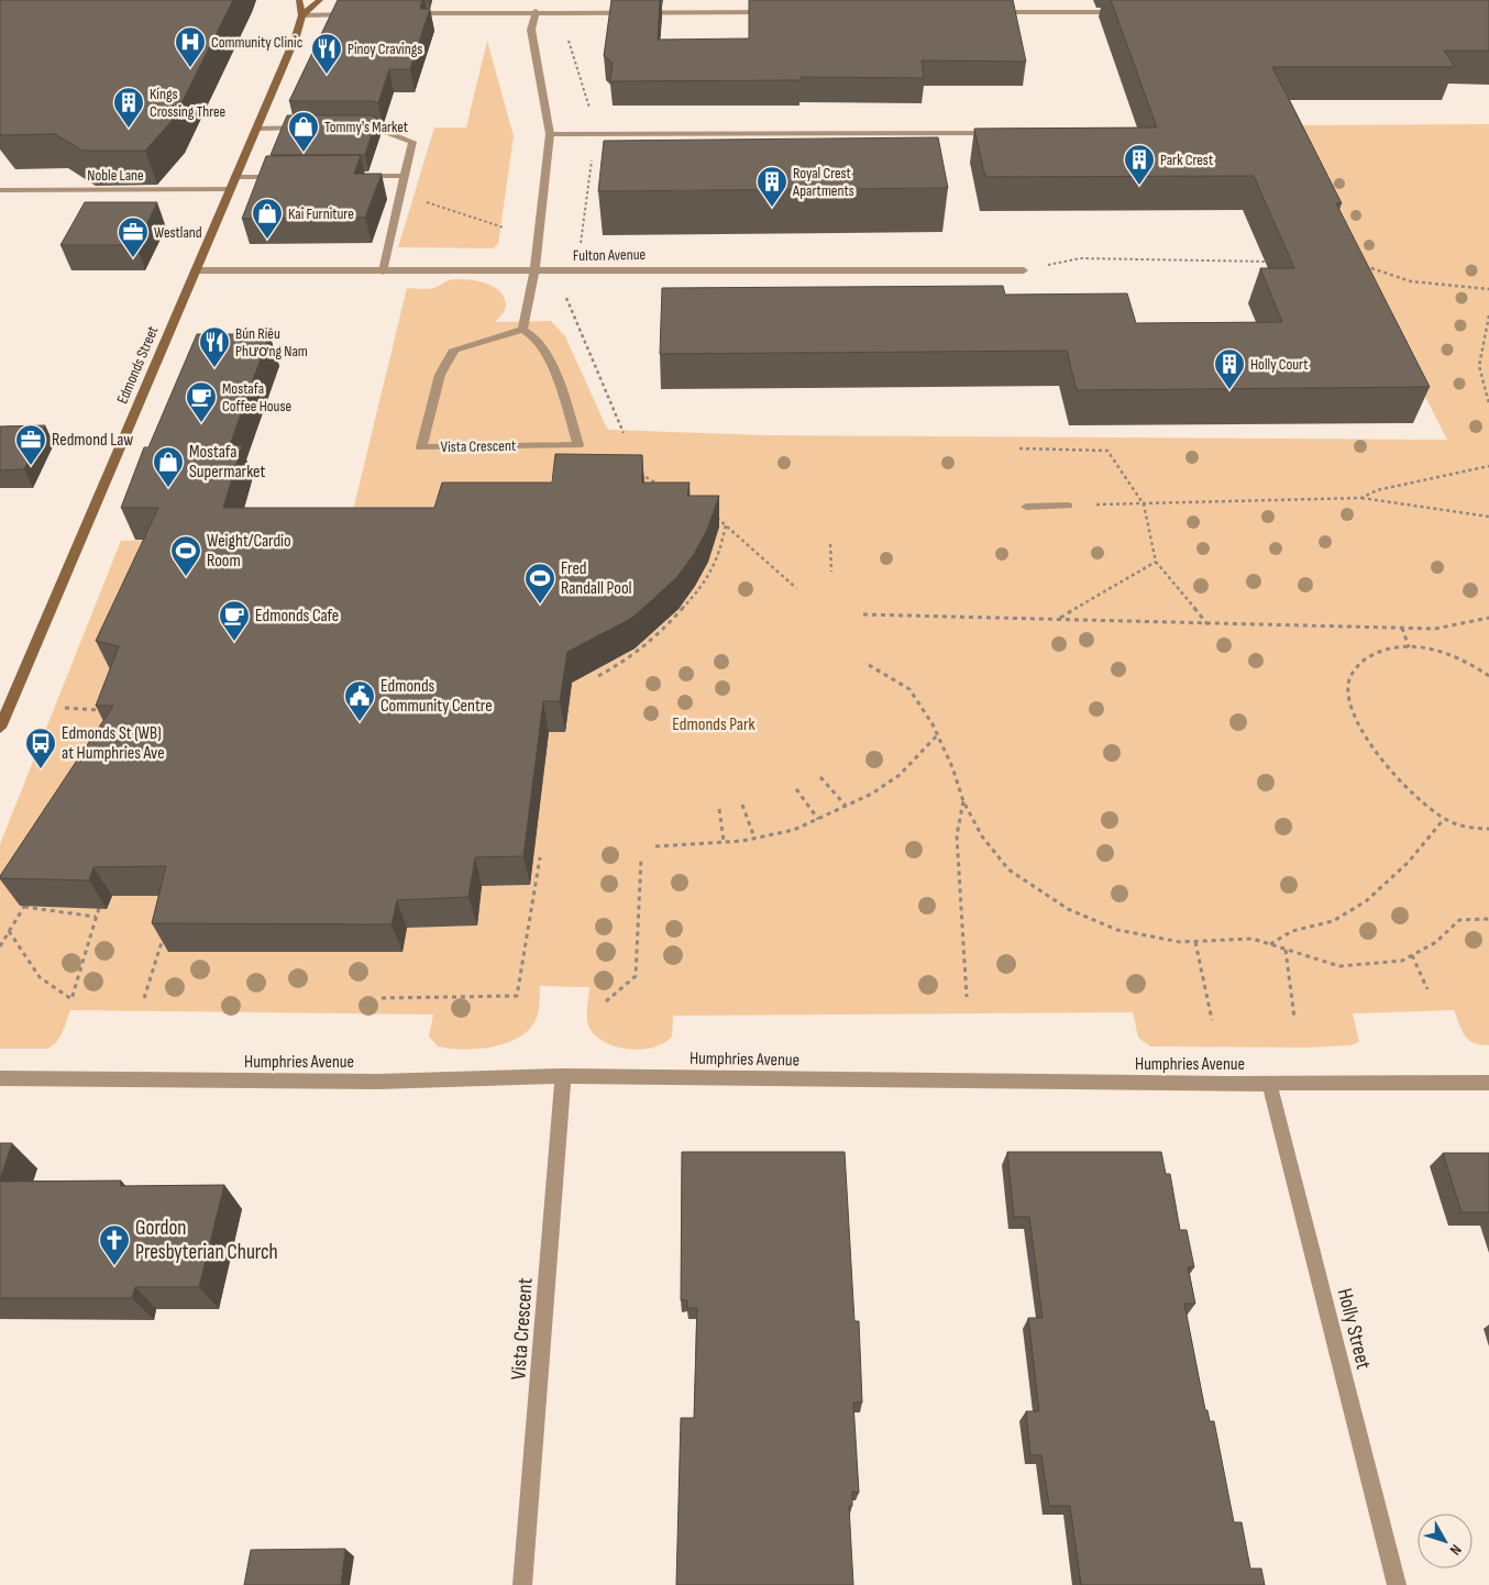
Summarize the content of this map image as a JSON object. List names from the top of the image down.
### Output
{
  "streets": {
    "street": [
      "Noble Lane",
      "Fulton Avenue",
      "Edmonds Street",
      "Vista Crescent",
      "Humphries Avenue",
      "Holly Street"
    ]
  },
  "crossings": [
    ["Noble Lane", "Edmonds Street"],
    ["Fulton Avenue", "Edmonds Street"],
    ["Vista Crescent", "Humphries Avenue"],
    ["Humphries Avenue", "Holly Street"]
  ],
  "parks": ["Edmonds Park"],
  "places": {
    "hospital": ["Community Clinic"],
    "restaurant": ["Pinoy Cravings", "Bún Riêu Phương Nam"],
    "building": [
      "Kings Crossing Three",
      "Park Crest",
      "Royal Crest Apartments",
      "Holly Court"
    ],
    "shop": ["Tommy's Market", "Kai Furniture", "Mostafa Supermarket"],
    "office": ["Westland", "Redmond Law"],
    "cafe": ["Mostafa Coffee House", "Edmonds Cafe"],
    "sports": ["Weight/Cardio Room", "Fred Randall Pool"],
    "public building": ["Edmonds Community Centre"],
    "bus stop": ["Edmonds St (WB) at Humphries Ave"],
    "church": ["Gordon Presbyterian Church"]
  },
  "north": "bottom right"
}
